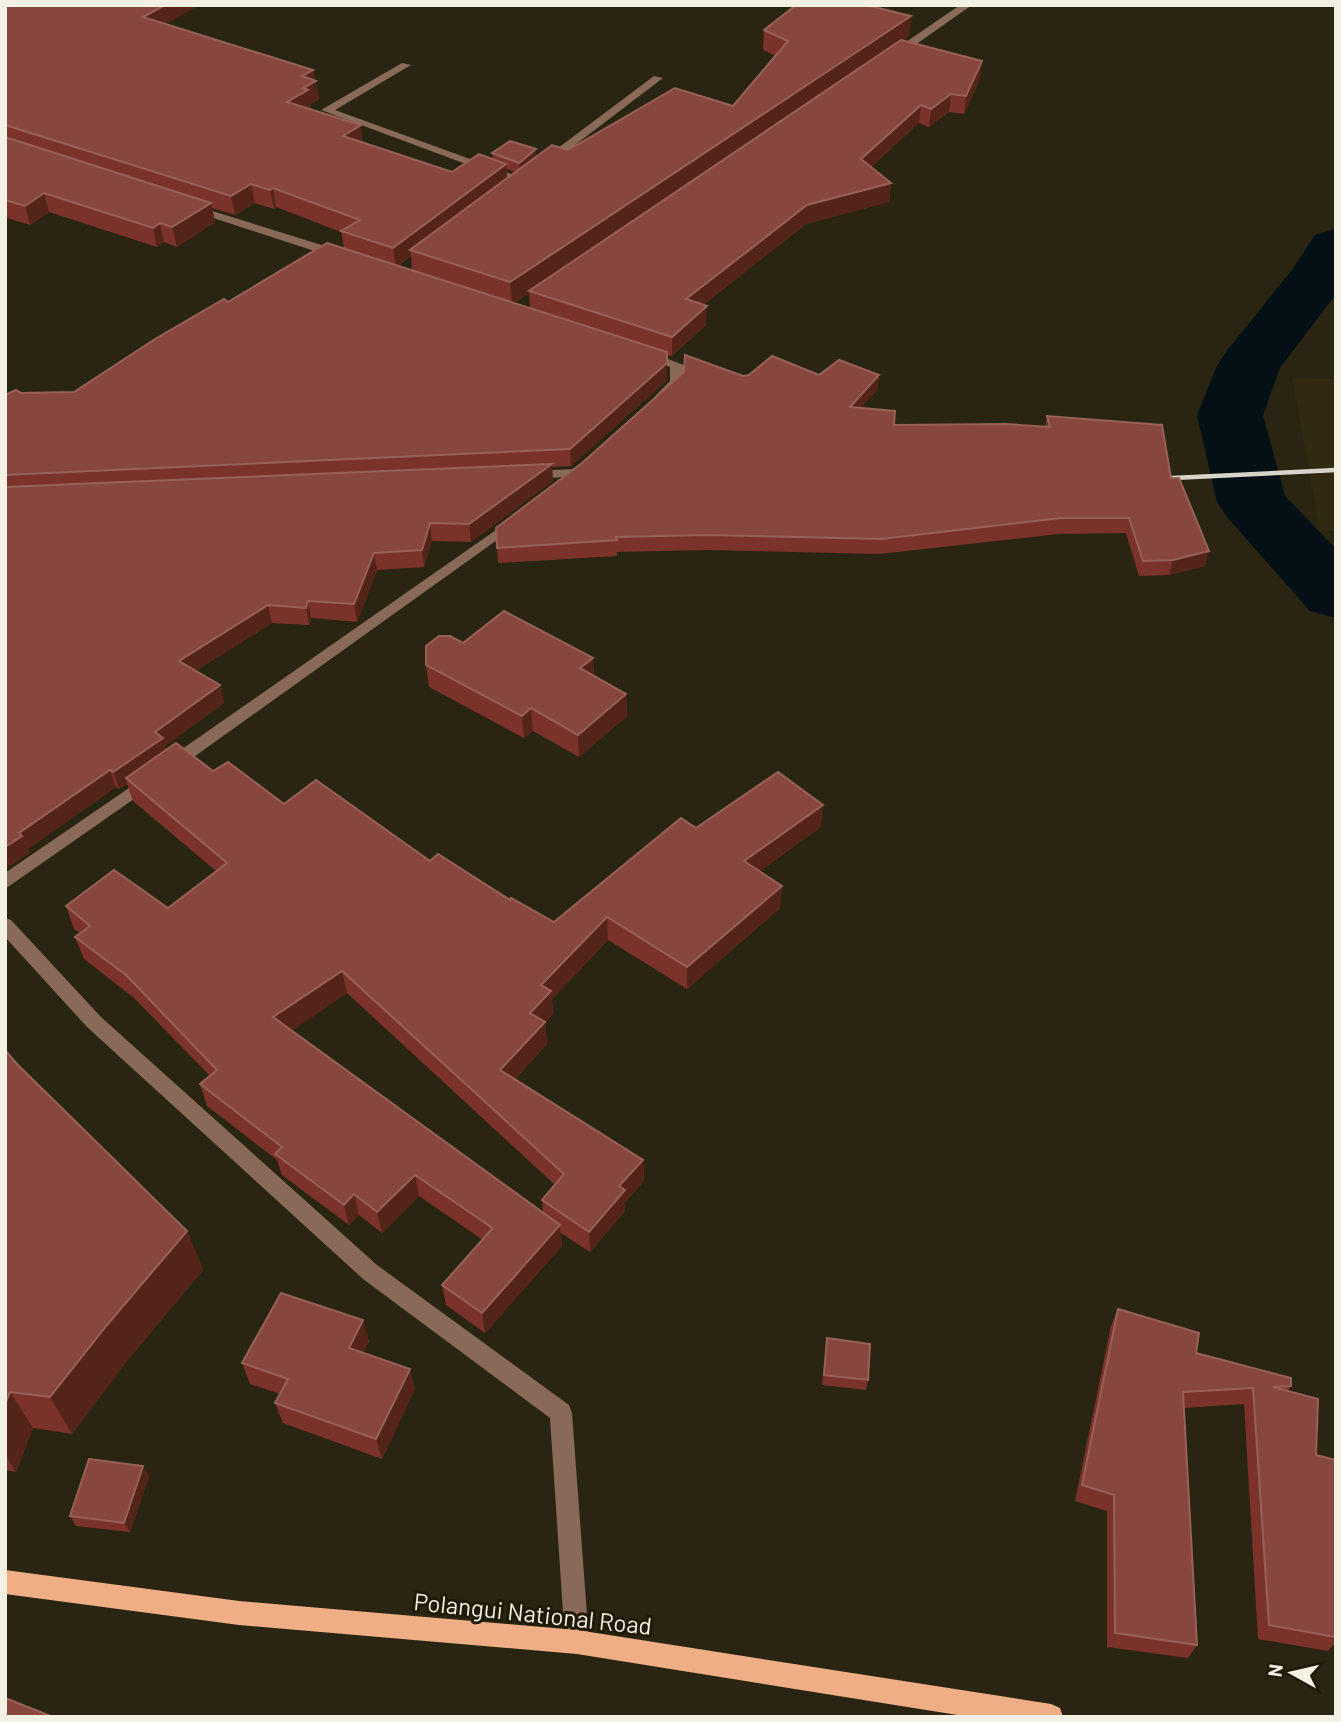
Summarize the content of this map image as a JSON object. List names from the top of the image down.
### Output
{
  "streets": {
    "main road": ["Polangui National Road"]
  },
  "north": "left"
}
